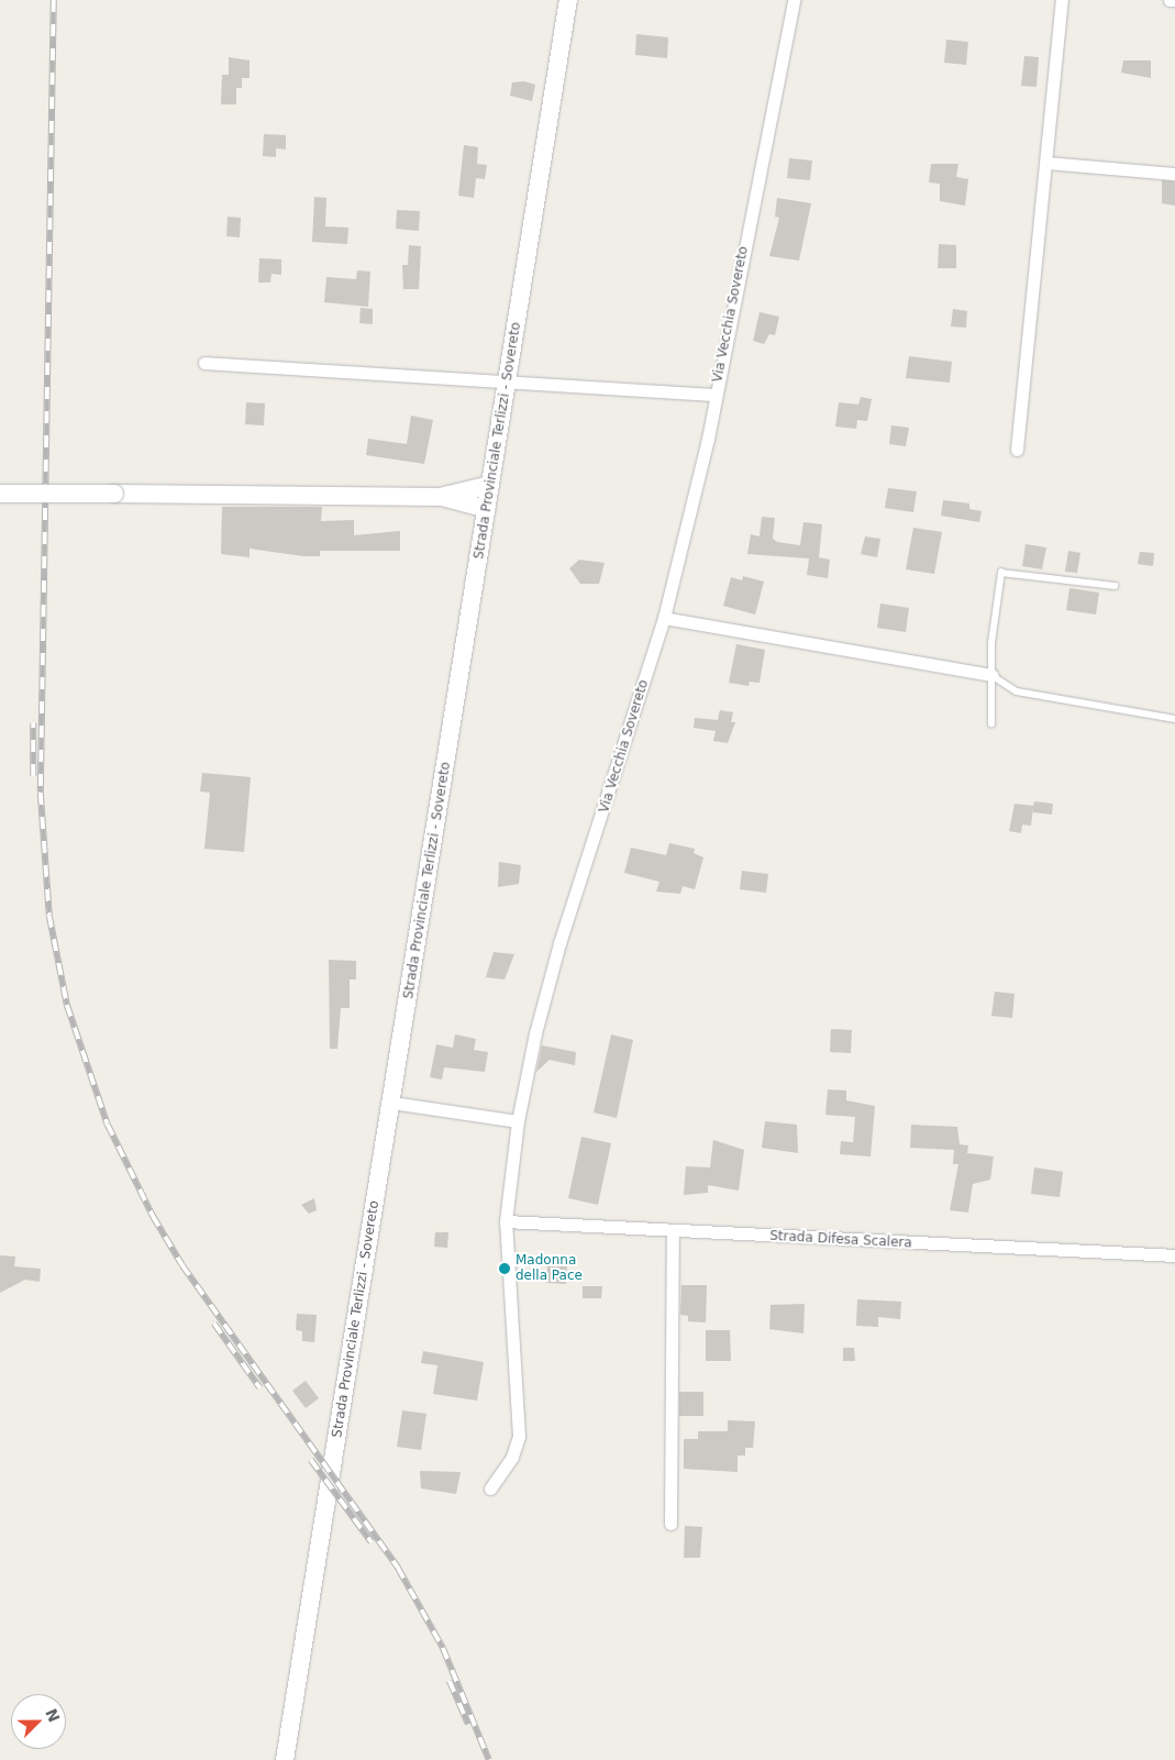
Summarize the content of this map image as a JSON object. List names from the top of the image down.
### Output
{
  "streets": {
    "street": ["Via Vecchia Sovereto", "Strada Provinciale Terlizzi - Sovereto", "Strada Difesa Scalera"]
  },
  "crossings": [
    ["Via Vecchia Sovereto", "Strada Difesa Scalera"]
  ],
  "places": ["Madonna della Pace"],
  "north": "top right"
}
